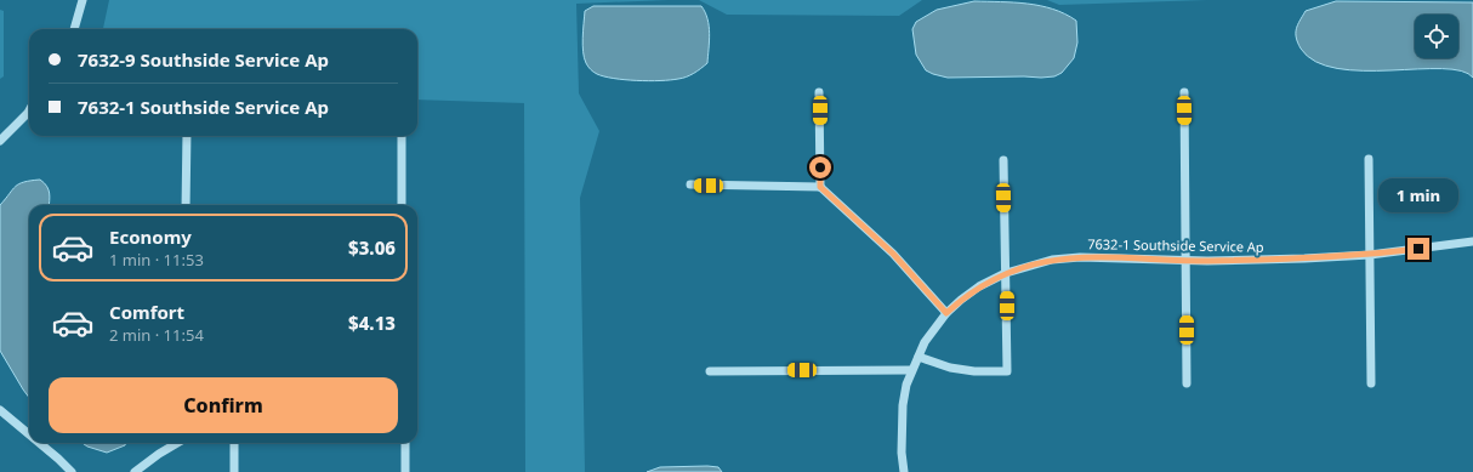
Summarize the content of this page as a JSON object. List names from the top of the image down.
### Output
{
  "streets": {
    "street": ["7632-1 Southside Service Ap"]
  },
  "page": {
    "banner": ["7632-9 Southside Service Ap", "7632-1 Southside Service Ap"],
    "bubble": "1 min",
    "list": [
      {
        "name": "Economy",
        "note": "1 min · 11:53",
        "value": "$3.06"
      },
      {
        "name": "Comfort",
        "note": "2 min · 11:54",
        "value": "$4.13"
      }
    ],
    "buttons": "Confirm"
  }
}
